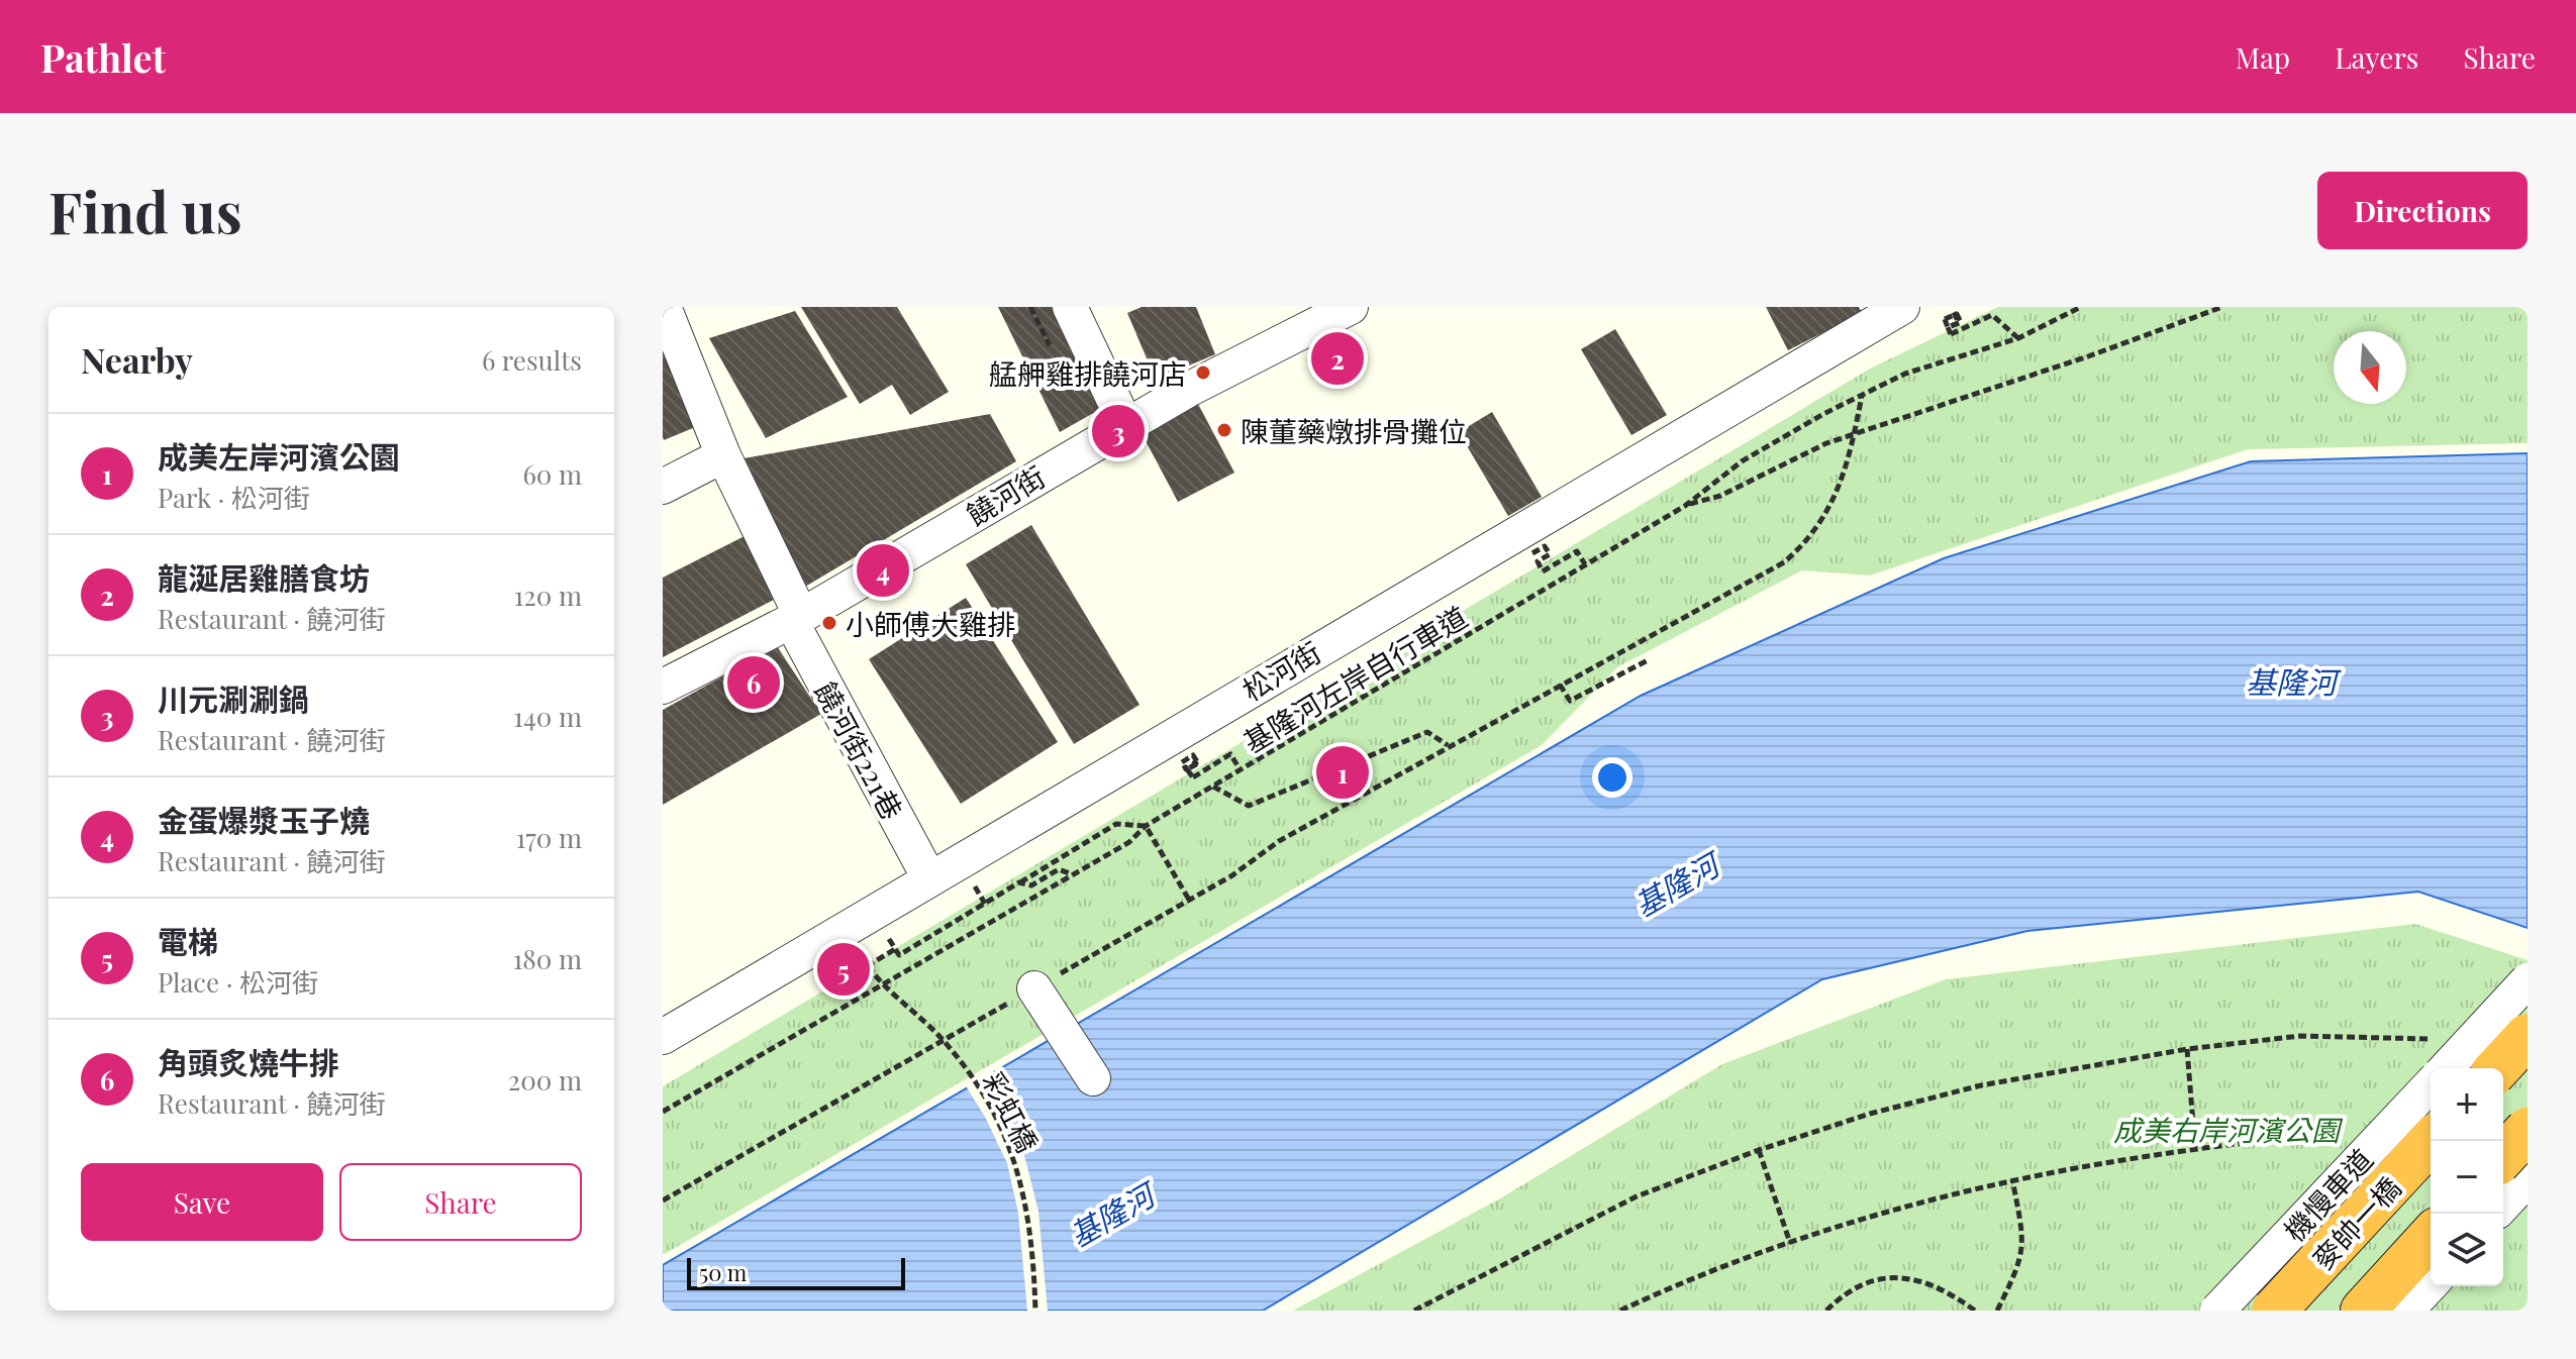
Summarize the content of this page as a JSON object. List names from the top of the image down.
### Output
{
  "streets": {
    "highway": ["麥帥一橋"],
    "street": [
      "饒河街",
      "松河街",
      "饒河街221巷",
      "機慢車道"
    ],
    "path": ["基隆河左岸自行車道", "彩虹橋"]
  },
  "crossings": [
    ["饒河街", "饒河街221巷"],
    ["松河街", "饒河街221巷"]
  ],
  "water": ["基隆河"],
  "parks": ["成美右岸河濱公園"],
  "places": ["艋舺雞排饒河店", "陳董藥燉排骨攤位", "小師傅大雞排"],
  "scale_bar": "50 m",
  "north": "bottom",
  "page": {
    "header": "Pathlet",
    "nav": ["Map", "Layers", "Share"],
    "buttons": [
      "Directions",
      ["Save", "Share"]
    ],
    "title": "Find us",
    "heading": ["Nearby", "6 results"],
    "pins": [
      "2",
      "3",
      "4",
      "6",
      "1",
      "5"
    ],
    "list": [
      {
        "mark": "1",
        "name": "成美左岸河濱公園",
        "note": "Park · 松河街",
        "value": "60 m"
      },
      {
        "mark": "2",
        "name": "龍涎居雞膳食坊",
        "note": "Restaurant · 饒河街",
        "value": "120 m"
      },
      {
        "mark": "3",
        "name": "川元涮涮鍋",
        "note": "Restaurant · 饒河街",
        "value": "140 m"
      },
      {
        "mark": "4",
        "name": "金蛋爆漿玉子燒",
        "note": "Restaurant · 饒河街",
        "value": "170 m"
      },
      {
        "mark": "5",
        "name": "電梯",
        "note": "Place · 松河街",
        "value": "180 m"
      },
      {
        "mark": "6",
        "name": "角頭炙燒牛排",
        "note": "Restaurant · 饒河街",
        "value": "200 m"
      }
    ],
    "map_buttons": ["+", "−"],
    "scale": "50 m"
  }
}
